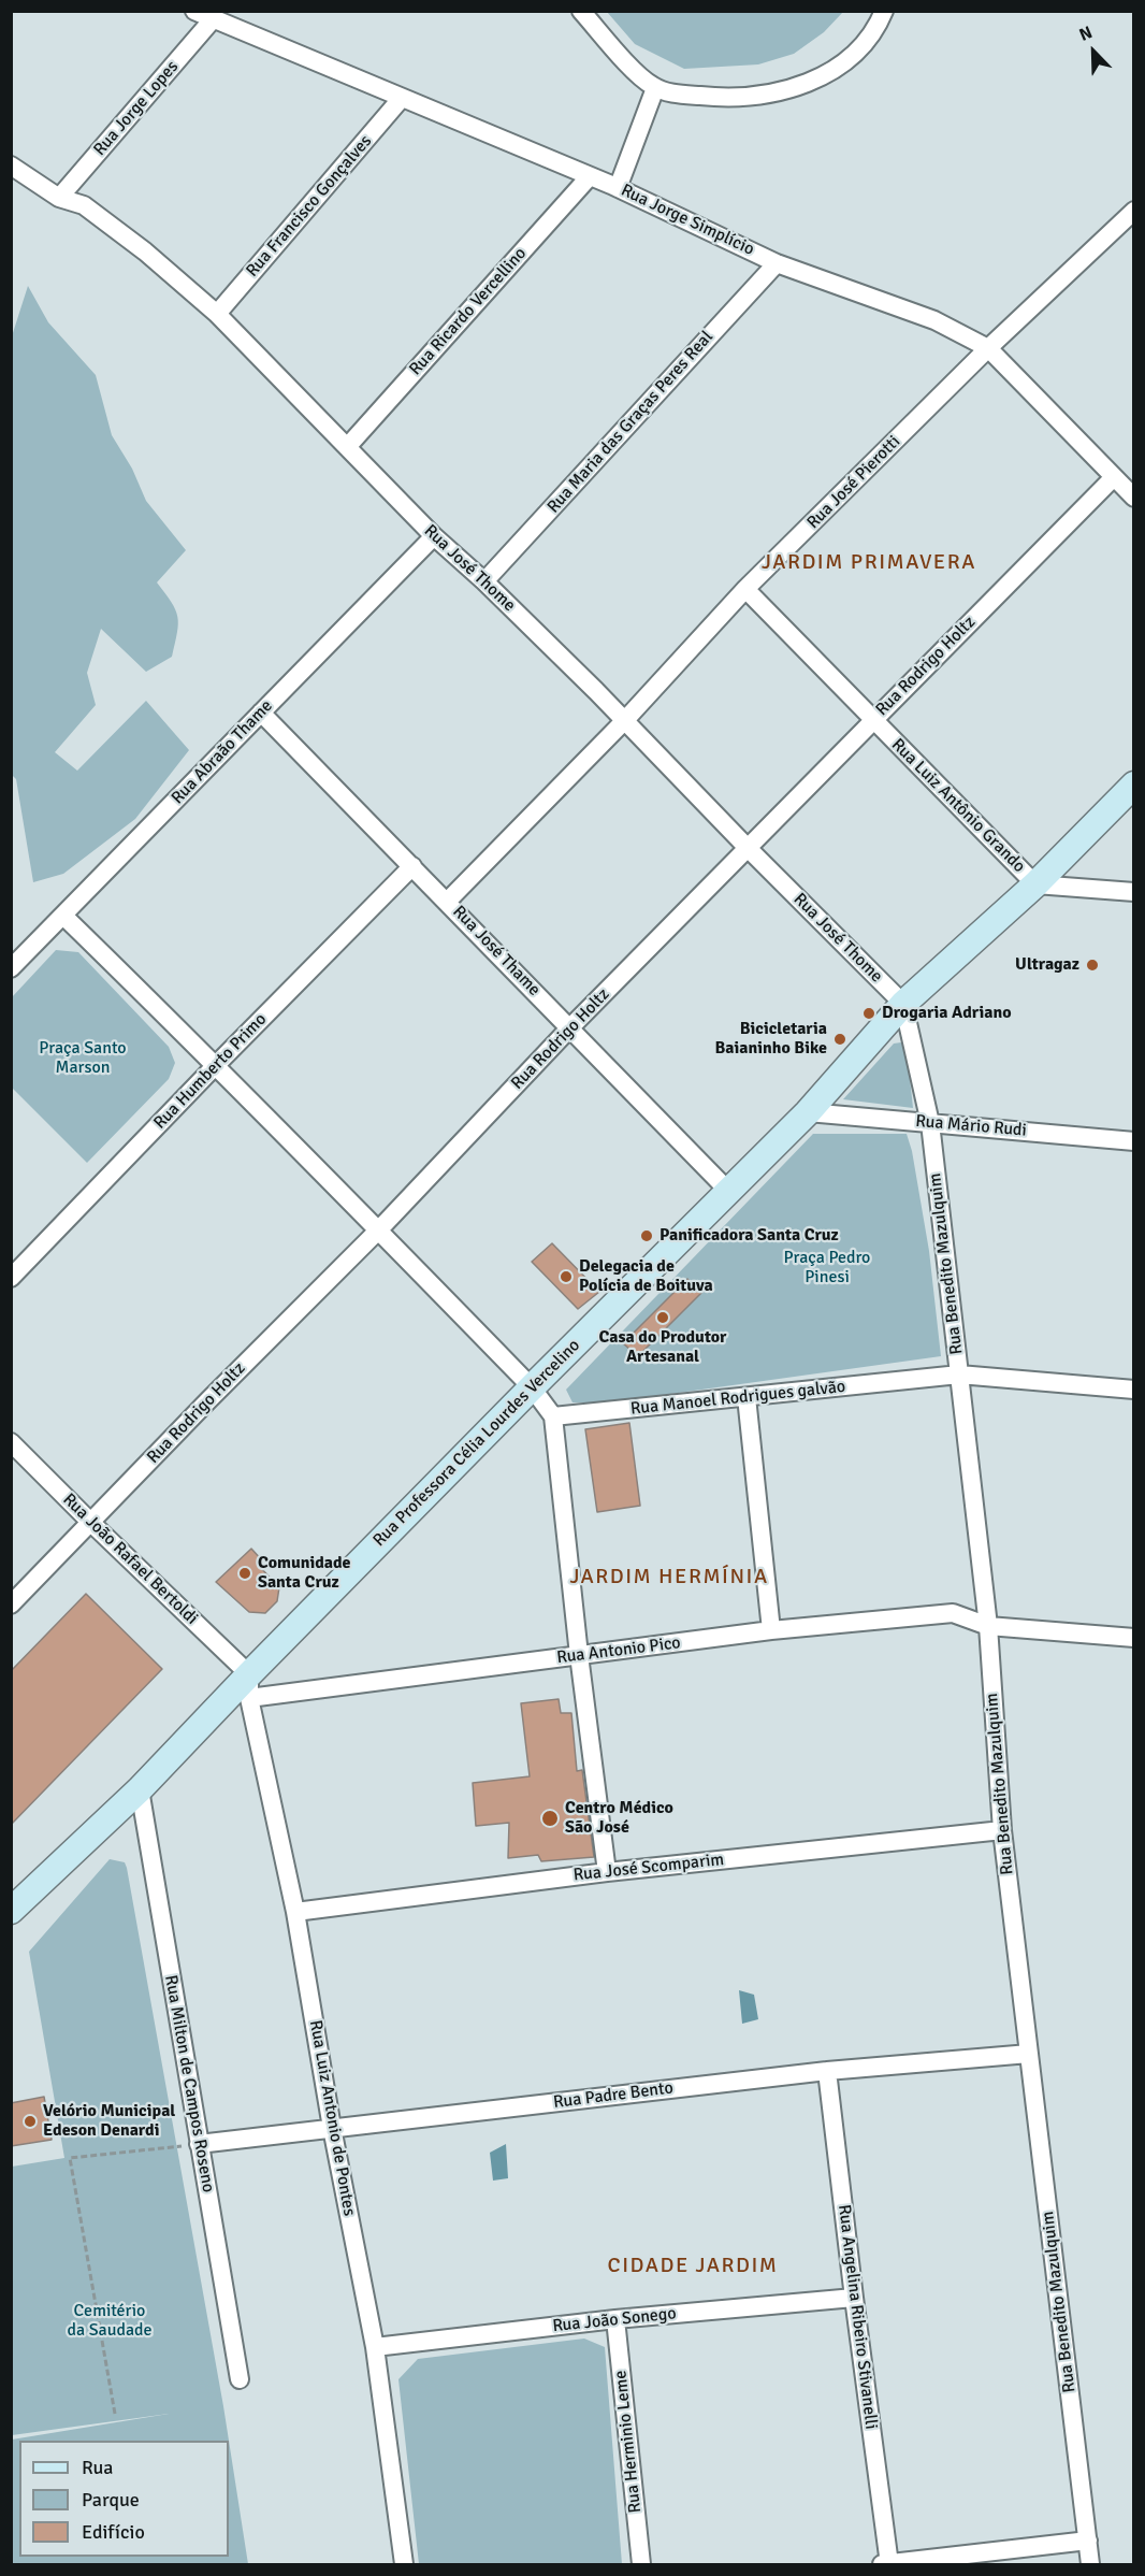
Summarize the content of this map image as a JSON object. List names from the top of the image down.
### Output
{
  "streets": {
    "main road": ["Rua Professora Célia Lourdes Vercelino"],
    "street": [
      "Rua Jorge Lopes",
      "Rua Francisco Gonçalves",
      "Rua Jorge Simplício",
      "Rua Ricardo Vercellino",
      "Rua Maria das Graças Peres Real",
      "Rua José Pierotti",
      "Rua José Thome",
      "Rua Rodrigo Holtz",
      "Rua Abraão Thame",
      "Rua Luiz Antônio Grando",
      "Rua José Thame",
      "Rua Humberto Primo",
      "Rua Mário Rudi",
      "Rua Benedito Mazulquim",
      "Rua Manoel Rodrigues galvão",
      "Rua João Rafael Bertoldi",
      "Rua Antonio Pico",
      "Rua José Scomparim",
      "Rua Milton de Campos Roseno",
      "Rua Padre Bento",
      "Rua Luiz Antonio de Pontes",
      "Rua Angelina Ribeiro Stivanelli",
      "Rua João Sonego",
      "Rua Herminio Leme"
    ]
  },
  "crossings": [
    ["Rua Jorge Lopes", "Rua Jorge Simplício"],
    ["Rua Jorge Lopes", "Rua José Thome"],
    ["Rua Francisco Gonçalves", "Rua Jorge Simplício"],
    ["Rua Francisco Gonçalves", "Rua José Thome"],
    ["Rua Jorge Simplício", "Rua Ricardo Vercellino"],
    ["Rua Jorge Simplício", "Rua Maria das Graças Peres Real"],
    ["Rua Jorge Simplício", "Rua José Pierotti"],
    ["Rua Jorge Simplício", "Rua Rodrigo Holtz"],
    ["Rua Ricardo Vercellino", "Rua José Thome"],
    ["Rua Maria das Graças Peres Real", "Rua José Thome"],
    ["Rua José Pierotti", "Rua José Thome"],
    ["Rua José Pierotti", "Rua Luiz Antônio Grando"],
    ["Rua José Pierotti", "Rua José Thame"],
    ["Rua José Thome", "Rua Rodrigo Holtz"],
    ["Rua José Thome", "Rua Abraão Thame"],
    ["Rua José Thome", "Rua Benedito Mazulquim"],
    ["Rua José Thome", "Rua Professora Célia Lourdes Vercelino"],
    ["Rua Rodrigo Holtz", "Rua Luiz Antônio Grando"],
    ["Rua Rodrigo Holtz", "Rua José Thame"],
    ["Rua Rodrigo Holtz", "Rua João Rafael Bertoldi"],
    ["Rua Abraão Thame", "Rua José Thame"],
    ["Rua Luiz Antônio Grando", "Rua Professora Célia Lourdes Vercelino"],
    ["Rua José Thame", "Rua Humberto Primo"],
    ["Rua José Thame", "Rua Professora Célia Lourdes Vercelino"],
    ["Rua Mário Rudi", "Rua Benedito Mazulquim"],
    ["Rua Mário Rudi", "Rua Professora Célia Lourdes Vercelino"],
    ["Rua Benedito Mazulquim", "Rua Manoel Rodrigues galvão"],
    ["Rua Benedito Mazulquim", "Rua Professora Célia Lourdes Vercelino"],
    ["Rua Benedito Mazulquim", "Rua Antonio Pico"],
    ["Rua Benedito Mazulquim", "Rua José Scomparim"],
    ["Rua Benedito Mazulquim", "Rua Padre Bento"],
    ["Rua Professora Célia Lourdes Vercelino", "Rua João Rafael Bertoldi"],
    ["Rua Professora Célia Lourdes Vercelino", "Rua Antonio Pico"],
    ["Rua Professora Célia Lourdes Vercelino", "Rua Milton de Campos Roseno"],
    ["Rua Professora Célia Lourdes Vercelino", "Rua Luiz Antonio de Pontes"],
    ["Rua João Rafael Bertoldi", "Rua Antonio Pico"],
    ["Rua João Rafael Bertoldi", "Rua Luiz Antonio de Pontes"],
    ["Rua Antonio Pico", "Rua Luiz Antonio de Pontes"],
    ["Rua José Scomparim", "Rua Luiz Antonio de Pontes"],
    ["Rua Milton de Campos Roseno", "Rua Padre Bento"],
    ["Rua Padre Bento", "Rua Luiz Antonio de Pontes"],
    ["Rua Padre Bento", "Rua Angelina Ribeiro Stivanelli"],
    ["Rua Luiz Antonio de Pontes", "Rua João Sonego"],
    ["Rua Angelina Ribeiro Stivanelli", "Rua João Sonego"],
    ["Rua João Sonego", "Rua Herminio Leme"]
  ],
  "districts": ["JARDIM PRIMAVERA", "JARDIM HERMÍNIA", "CIDADE JARDIM"],
  "parks": ["Praça Santo Marson", "Praça Pedro Pinesi", "Cemitério da Saudade"],
  "places": [
    "Ultragaz",
    "Drogaria Adriano",
    "Bicicletaria Baianinho Bike",
    "Panificadora Santa Cruz",
    "Delegacia de Polícia de Boituva",
    "Casa do Produtor Artesanal",
    "Comunidade Santa Cruz",
    "Centro Médico São José",
    "Velório Municipal Edeson Denardi"
  ],
  "legend": ["Rua", "Parque", "Edifício"],
  "north": "top left"
}
